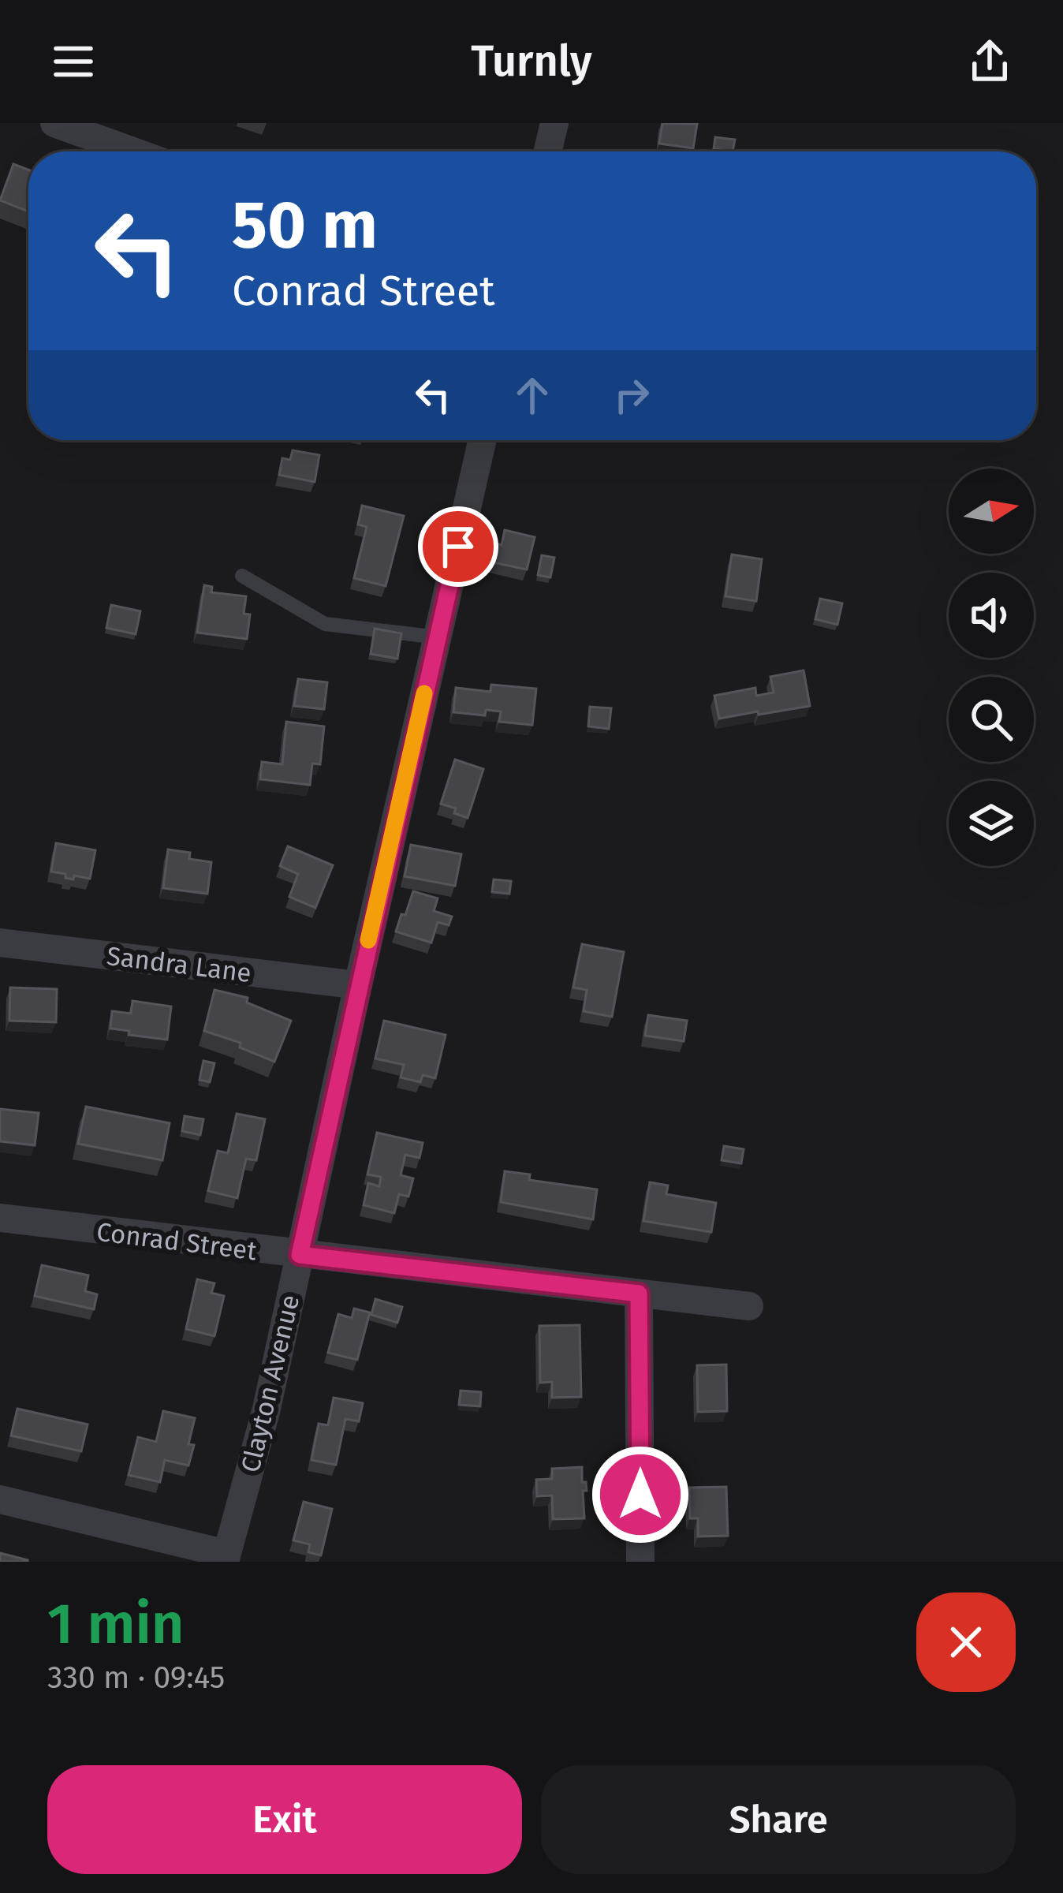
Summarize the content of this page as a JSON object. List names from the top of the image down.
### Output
{
  "streets": {
    "street": ["Sandra Lane", "Conrad Street", "Clayton Avenue"]
  },
  "crossings": [
    ["Sandra Lane", "Clayton Avenue"],
    ["Conrad Street", "Clayton Avenue"]
  ],
  "north": "right",
  "page": {
    "header": "Turnly",
    "turn": ["50 m", "Conrad Street"],
    "heading": ["1 min", "330 m · 09:45"],
    "buttons": ["Exit", "Share"]
  }
}
